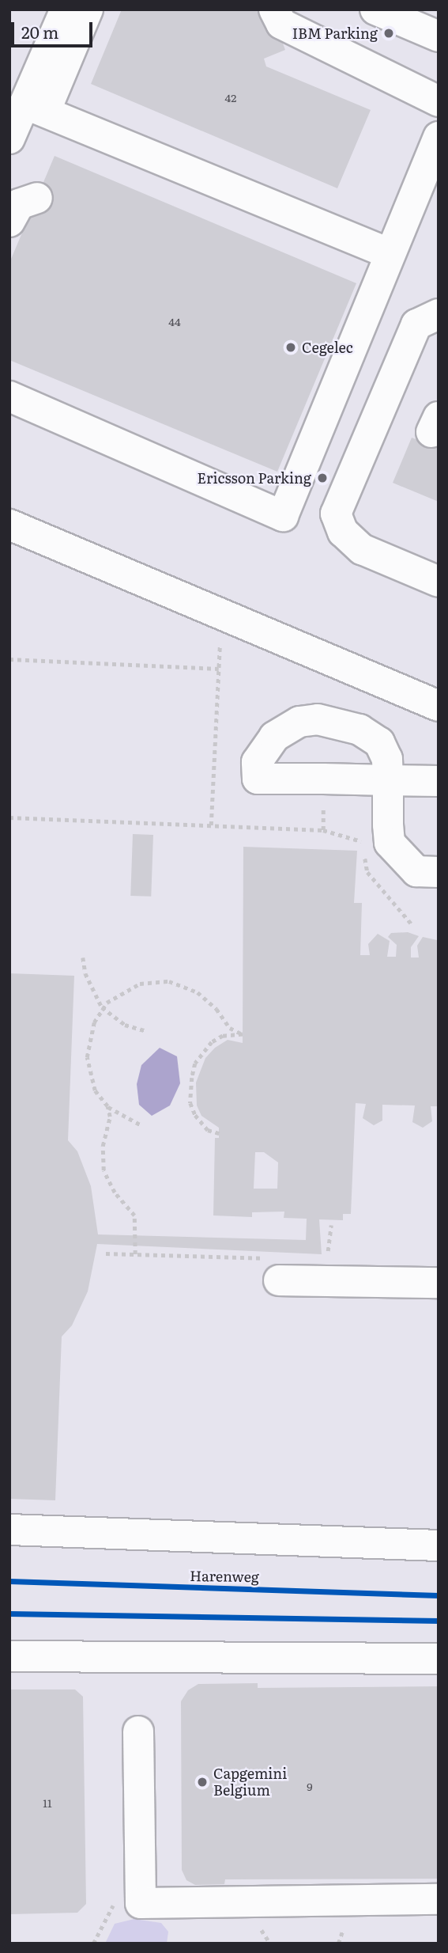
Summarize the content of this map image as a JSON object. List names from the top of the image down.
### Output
{
  "streets": {
    "cycle path": ["Harenweg"]
  },
  "places": [
    "IBM Parking",
    "Cegelec",
    "Ericsson Parking",
    "Capgemini Belgium"
  ],
  "house_numbers": [
    "42",
    "44",
    "9",
    "11"
  ],
  "scale_bar": "20 m"
}
